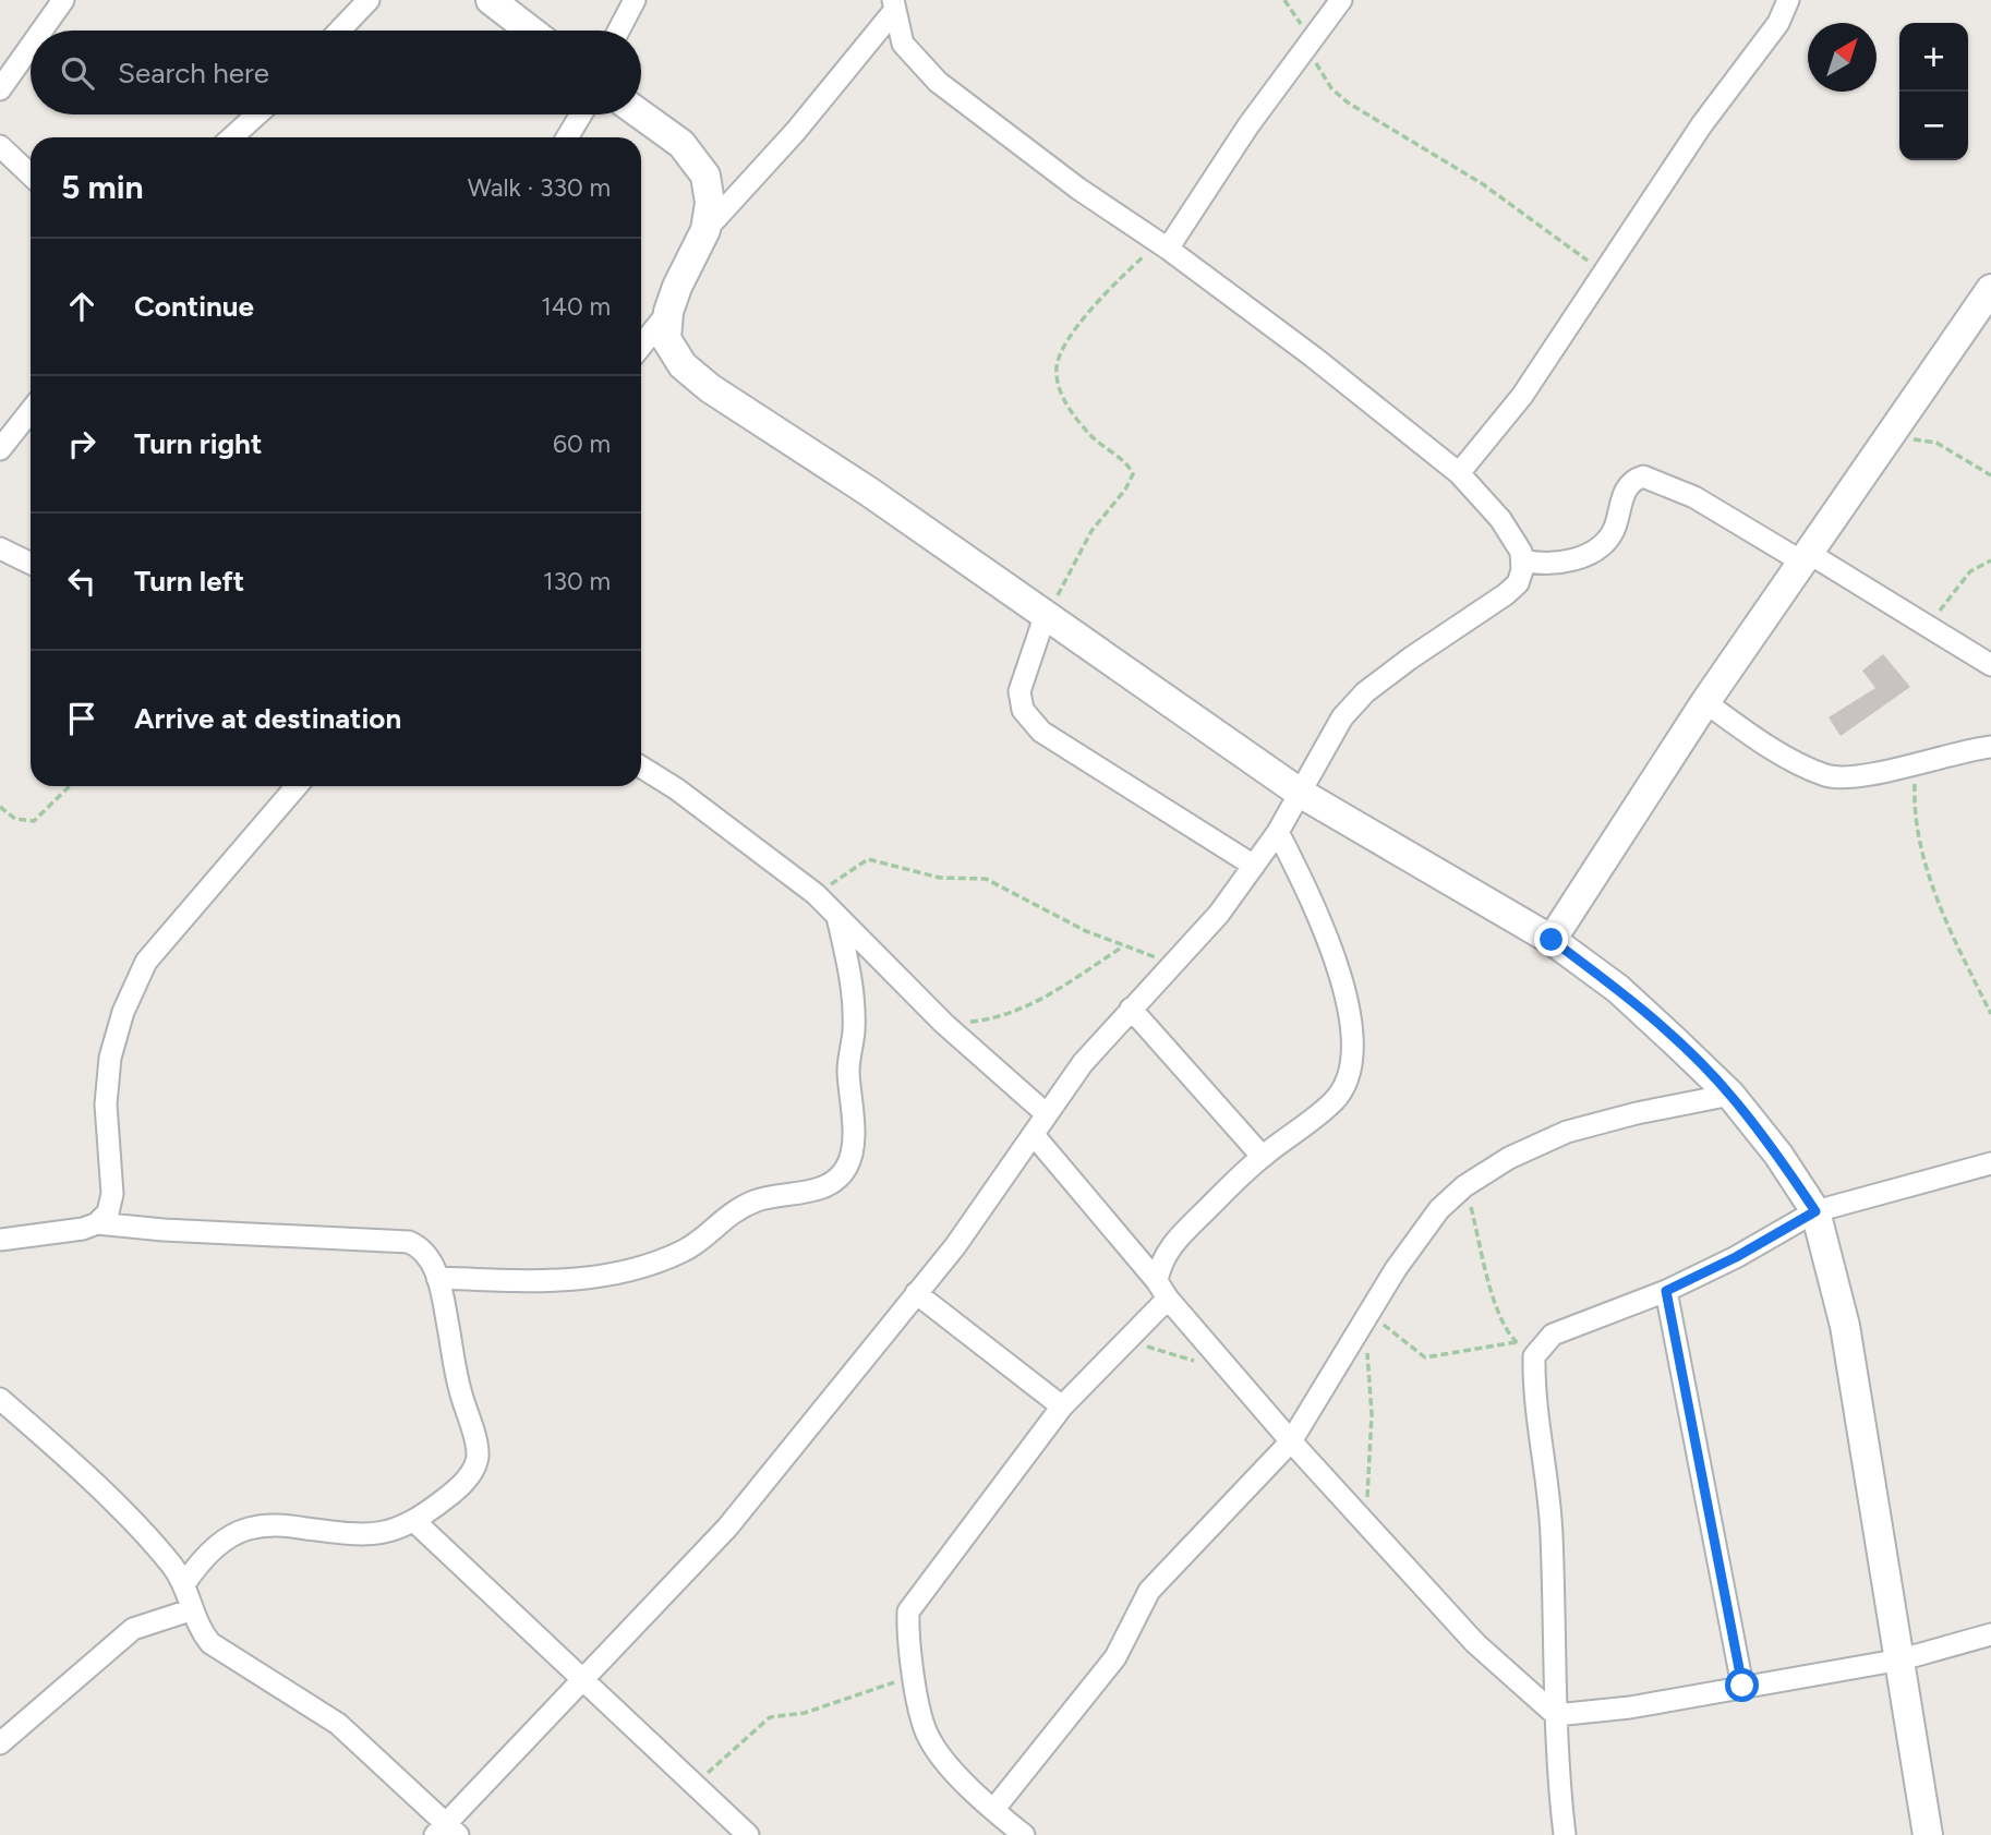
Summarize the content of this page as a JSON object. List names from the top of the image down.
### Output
{
  "north": "top right",
  "page": {
    "map_buttons": ["+", "−"],
    "search": "Search here",
    "heading": ["5 min", "Walk · 330 m"],
    "list": [
      ["Continue", "140 m"],
      ["Turn right", "60 m"],
      ["Turn left", "130 m"],
      "Arrive at destination"
    ]
  }
}
